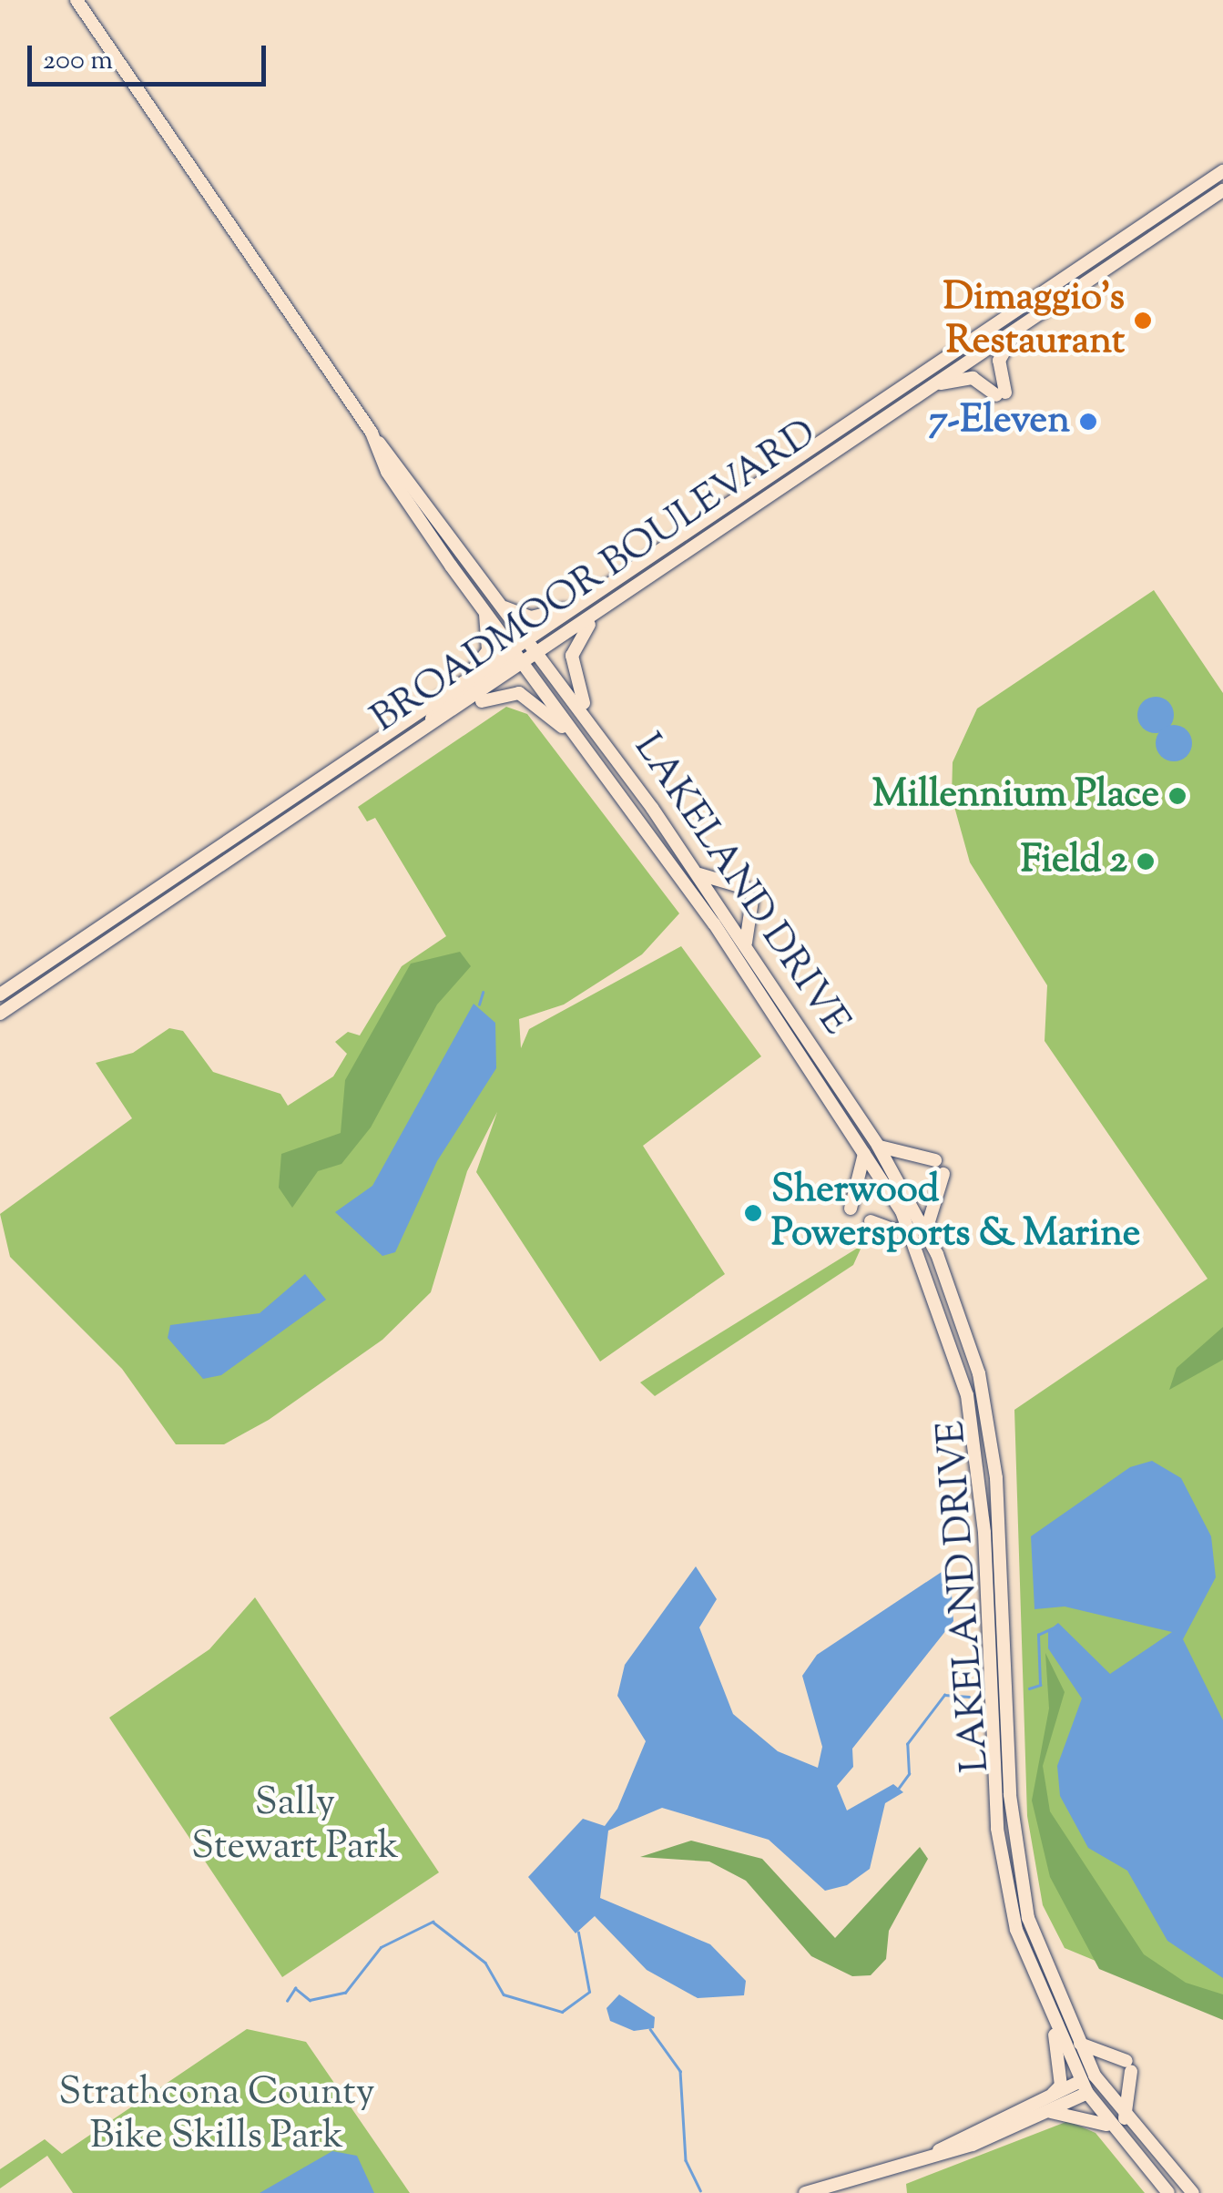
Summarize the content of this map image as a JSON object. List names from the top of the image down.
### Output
{
  "streets": {
    "main road": ["BROADMOOR BOULEVARD", "LAKELAND DRIVE"]
  },
  "crossings": [
    ["BROADMOOR BOULEVARD", "LAKELAND DRIVE"]
  ],
  "parks": ["Sally Stewart Park", "Strathcona County Bike Skills Park"],
  "places": [
    "Dimaggio's Restaurant",
    "7-Eleven",
    "Millennium Place",
    "Field 2",
    "Sherwood Powersports & Marine"
  ],
  "scale_bar": "200 m"
}
